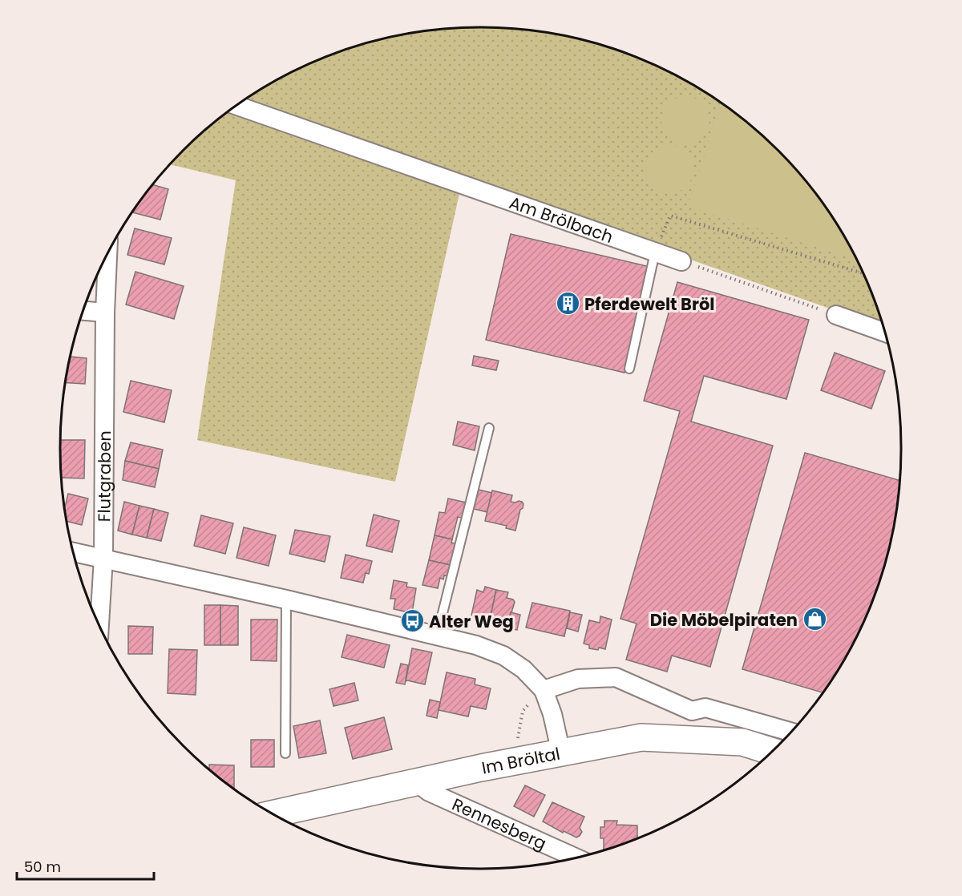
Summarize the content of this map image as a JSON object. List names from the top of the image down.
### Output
{
  "streets": {
    "main road": ["Im Bröltal"],
    "street": ["Am Brölbach", "Flutgraben", "Rennesberg"]
  },
  "crossings": [
    ["Im Bröltal", "Rennesberg"]
  ],
  "places": {
    "building": ["Pferdewelt Bröl"],
    "shop": ["Die Möbelpiraten"],
    "bus stop": ["Alter Weg"]
  },
  "scale_bar": "50 m"
}
